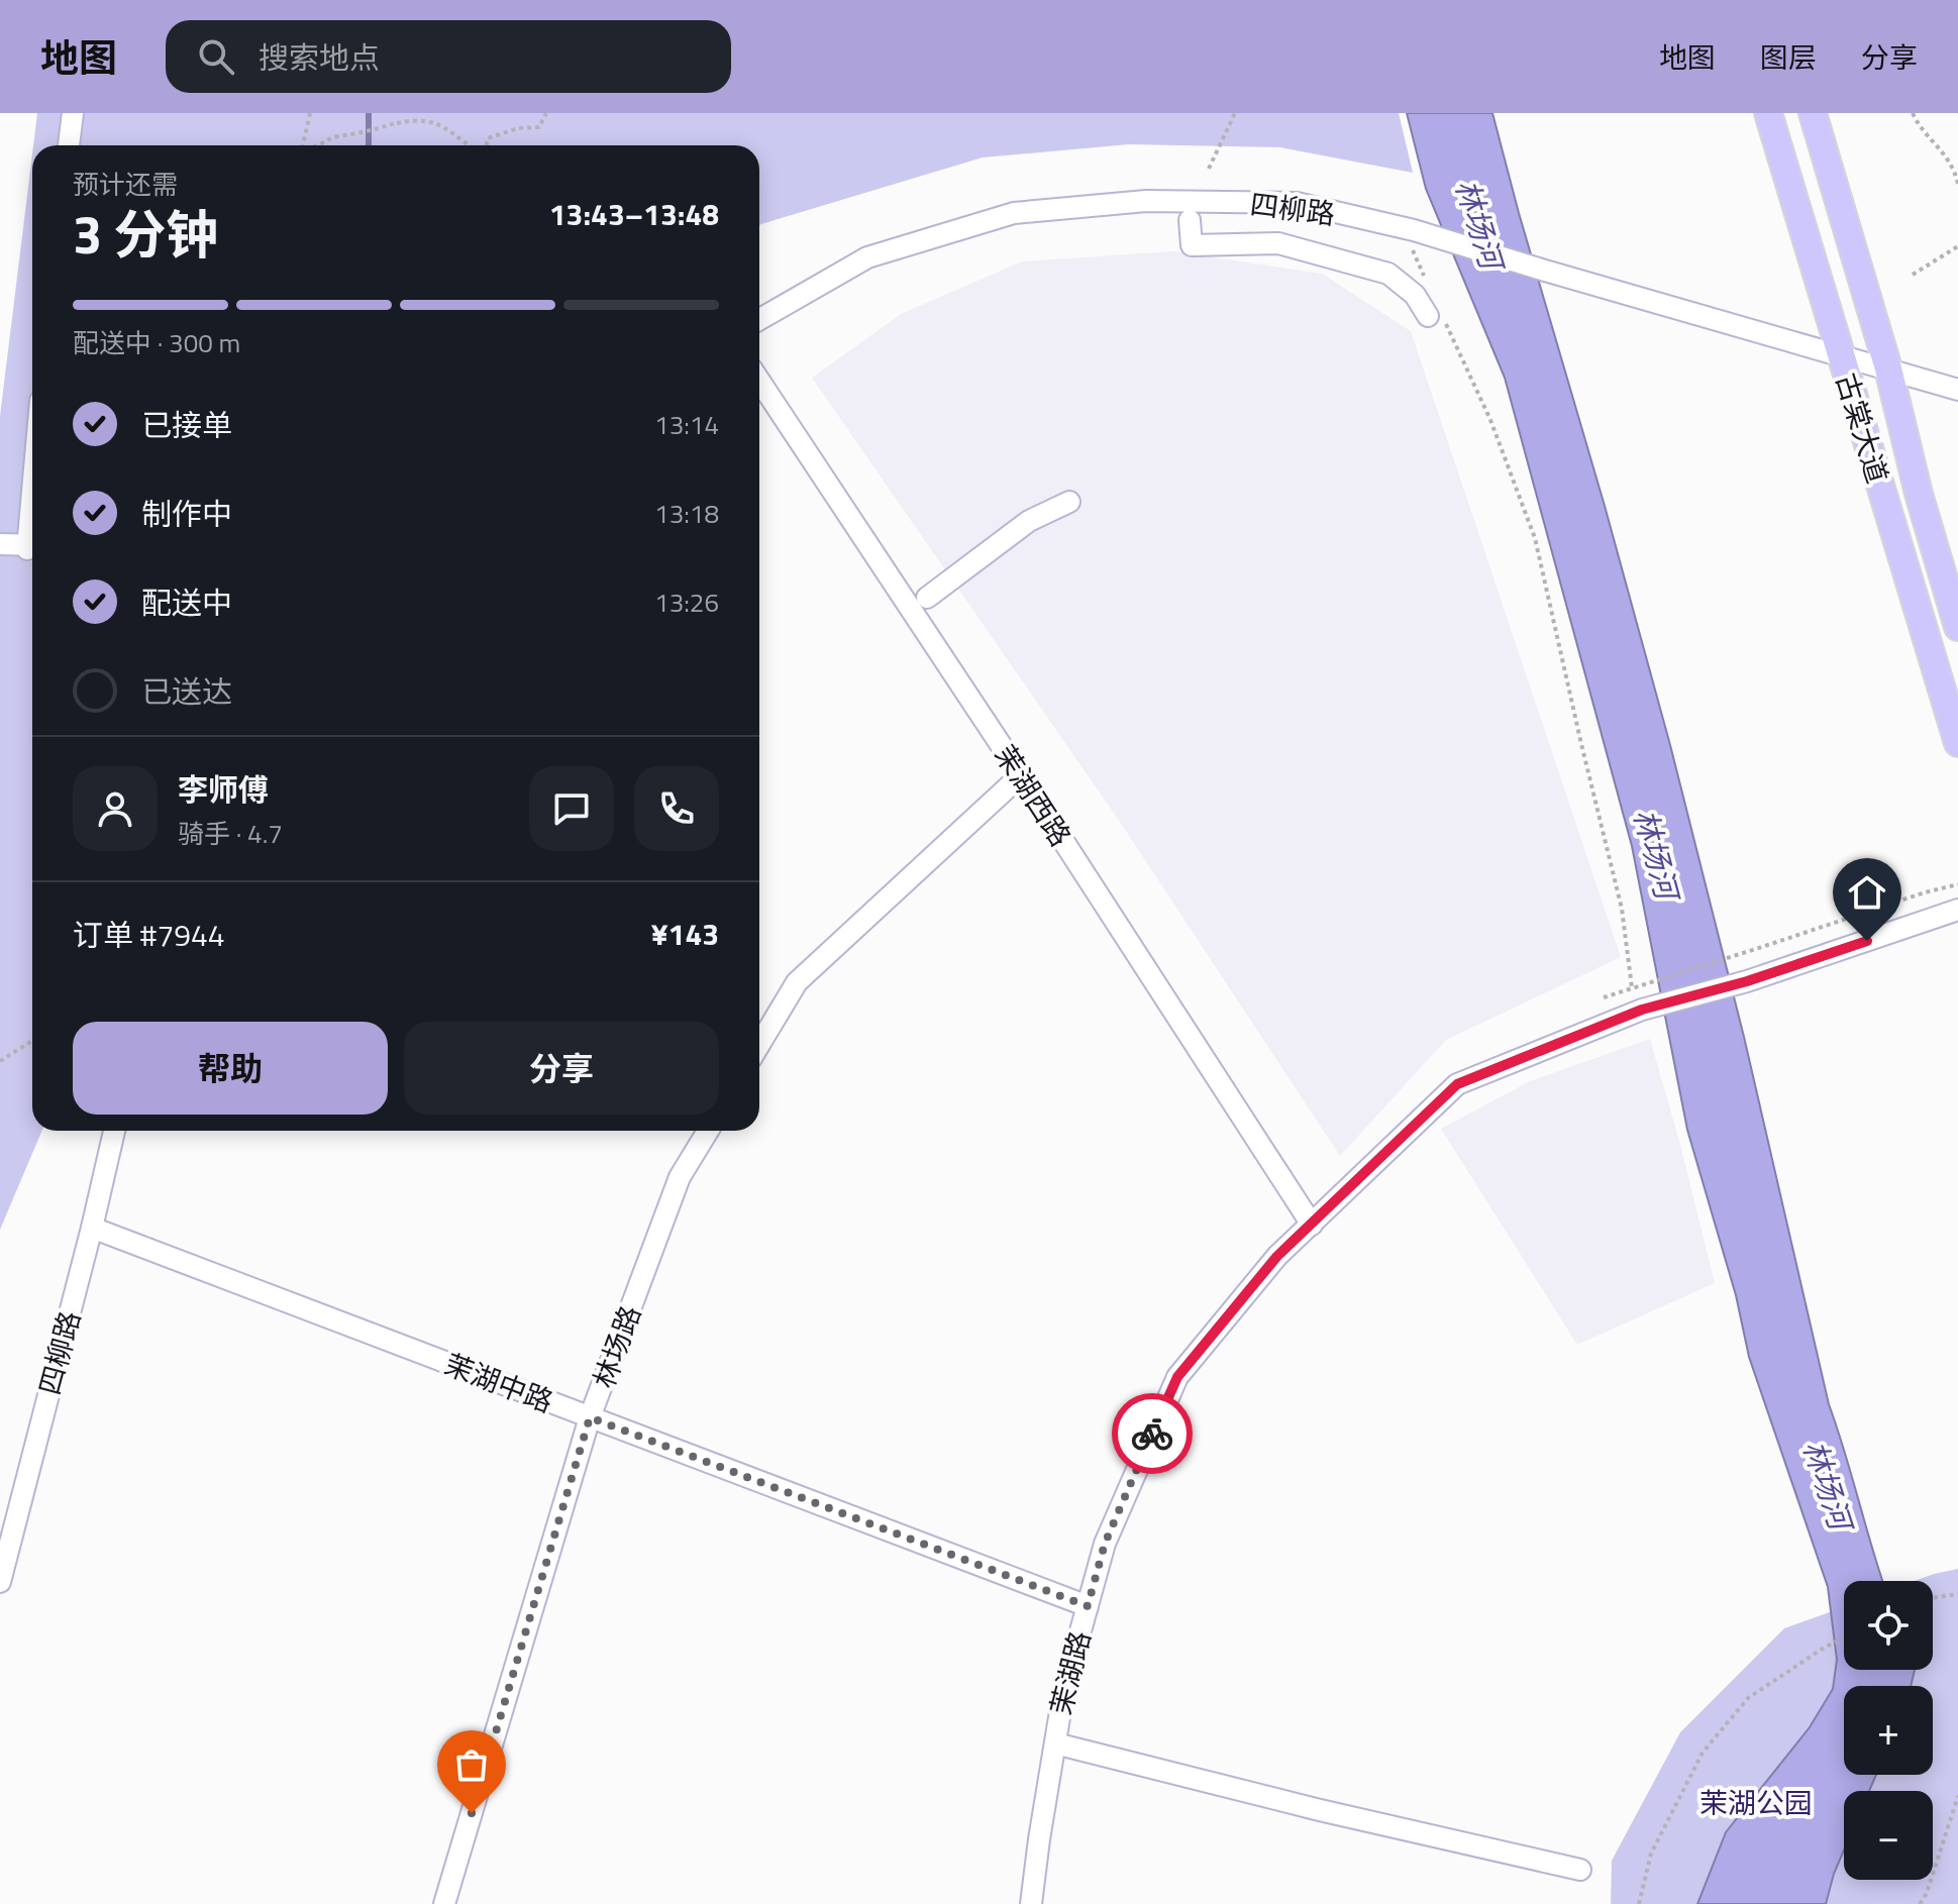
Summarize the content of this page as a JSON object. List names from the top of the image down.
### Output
{
  "streets": {
    "main road": ["古棠大道"],
    "street": [
      "四柳路",
      "茉湖西路",
      "林场路",
      "茉湖中路",
      "茉湖路"
    ]
  },
  "crossings": [
    ["四柳路", "古棠大道"],
    ["四柳路", "茉湖中路"],
    ["茉湖西路", "茉湖路"],
    ["林场路", "茉湖中路"],
    ["茉湖中路", "茉湖路"]
  ],
  "water": ["林场河"],
  "parks": ["茉湖公园"],
  "page": {
    "header": "地图",
    "search": "搜索地点",
    "nav": ["地图", "图层", "分享"],
    "heading": ["3 分钟", "预计还需", "13:43–13:48"],
    "panel": [
      "李师傅",
      "骑手 · 4.7",
      "订单 #7944",
      "¥143"
    ],
    "bar": "配送中 · 300 m",
    "list": [
      ["已接单", "13:14"],
      ["制作中", "13:18"],
      ["配送中", "13:26"],
      "已送达"
    ],
    "buttons": ["帮助", "分享"],
    "map_buttons": ["+", "−"]
  }
}
